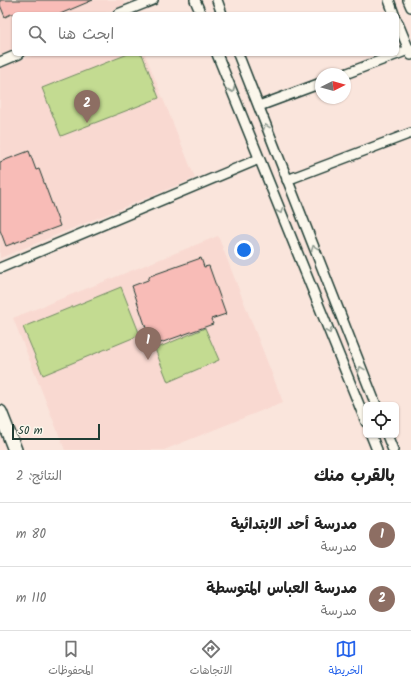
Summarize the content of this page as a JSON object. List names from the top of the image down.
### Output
{
  "scale_bar": "50 m",
  "north": "right",
  "page": {
    "search": "ابحث هنا",
    "pins": ["2", "1"],
    "scale": "50 m",
    "heading": ["بالقرب منك", "النتائج: 2"],
    "list": [
      {
        "mark": "1",
        "name": "مدرسة أحد الابتدائية",
        "note": "مدرسة",
        "value": "80 m"
      },
      {
        "mark": "2",
        "name": "مدرسة العباس المتوسطة",
        "note": "مدرسة",
        "value": "110 m"
      }
    ],
    "nav": ["الخريطة", "الاتجاهات", "المحفوظات"]
  }
}
